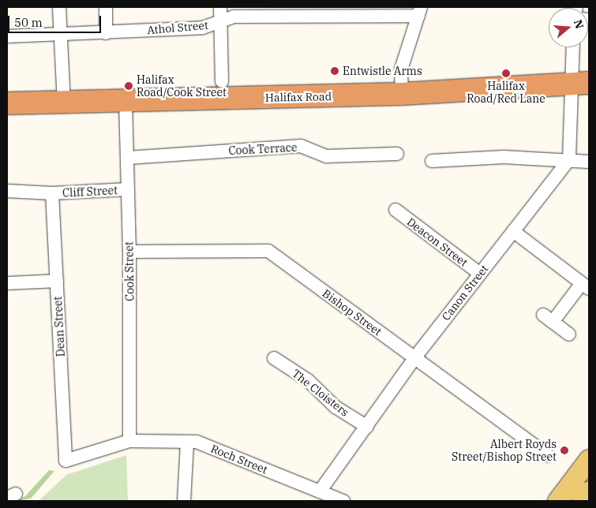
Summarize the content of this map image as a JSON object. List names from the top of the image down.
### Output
{
  "streets": {
    "highway": ["Halifax Road"],
    "street": [
      "Athol Street",
      "Cook Terrace",
      "Cliff Street",
      "Deacon Street",
      "Cook Street",
      "Canon Street",
      "Bishop Street",
      "Dean Street",
      "The Cloisters",
      "Roch Street"
    ]
  },
  "crossings": [
    ["Halifax Road", "Cook Street"],
    ["Cook Terrace", "Cook Street"],
    ["Cliff Street", "Cook Street"],
    ["Cliff Street", "Dean Street"],
    ["Deacon Street", "Canon Street"],
    ["Cook Street", "Bishop Street"],
    ["Cook Street", "Roch Street"],
    ["Canon Street", "Bishop Street"],
    ["Canon Street", "The Cloisters"],
    ["Canon Street", "Roch Street"],
    ["Dean Street", "Roch Street"]
  ],
  "places": [
    "Entwistle Arms",
    "Halifax Road/Red Lane",
    "Halifax Road/Cook Street",
    "Albert Royds Street/Bishop Street"
  ],
  "scale_bar": "50 m",
  "north": "right"
}
